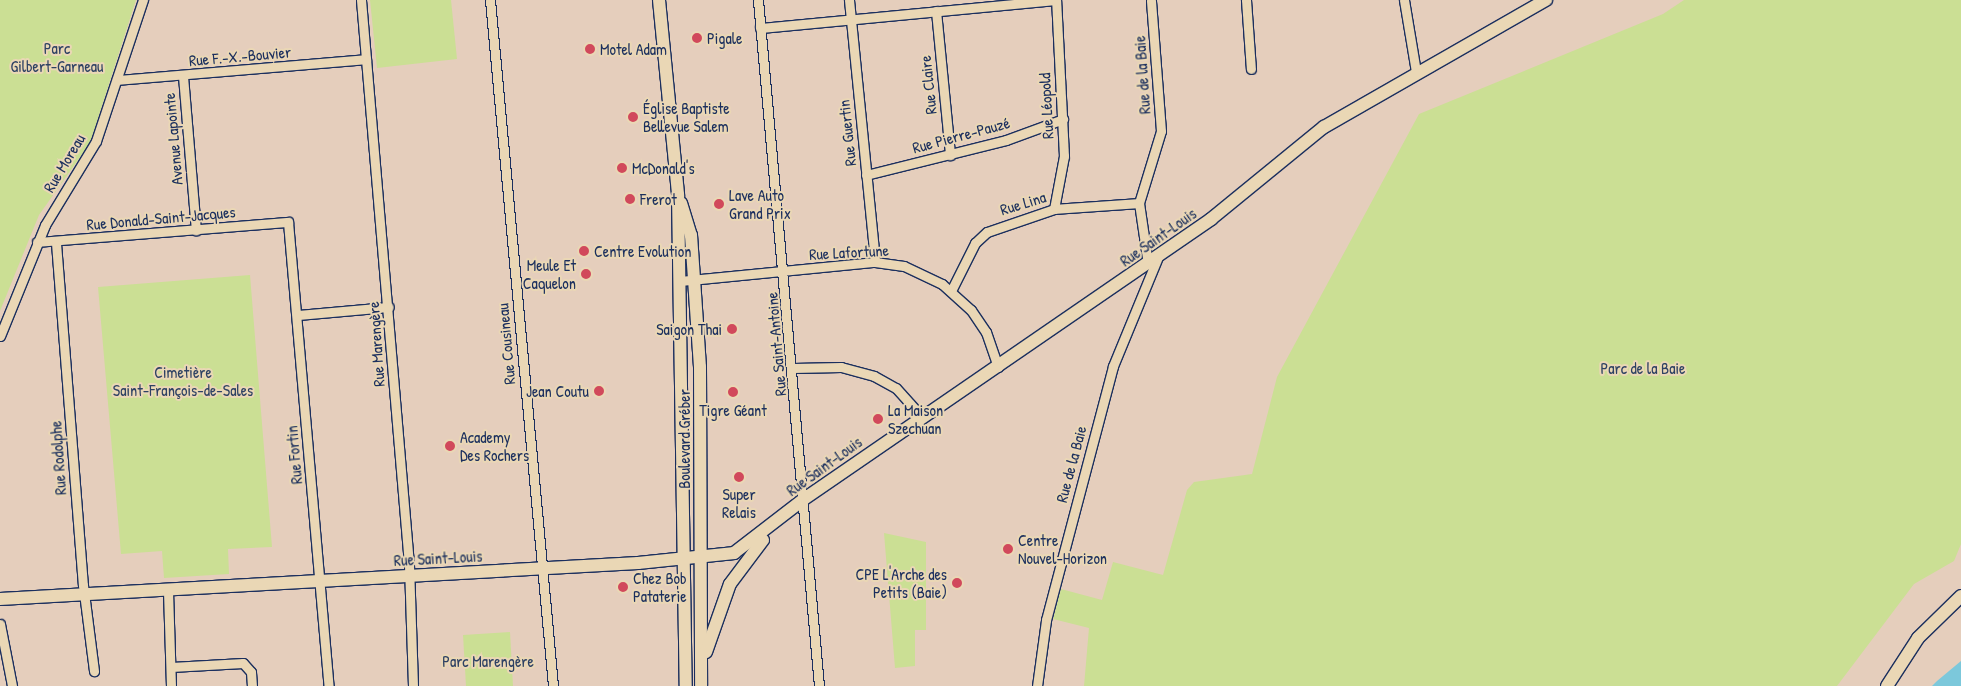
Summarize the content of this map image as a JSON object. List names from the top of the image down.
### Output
{
  "streets": {
    "main road": ["Rue Saint-Louis", "Boulevard Gréber"],
    "street": [
      "Rue F.-X.-Bouvier",
      "Rue de la Baie",
      "Rue Claire",
      "Rue Léopold",
      "Rue Guertin",
      "Rue Pierre-Pauzé",
      "Avenue Lapointe",
      "Rue Moreau",
      "Rue Lina",
      "Rue Donald-Saint-Jacques",
      "Rue Lafortune",
      "Rue Marengère",
      "Rue Cousineau",
      "Rue Saint-Antoine",
      "Rue Fortin",
      "Rue Rodolphe"
    ]
  },
  "crossings": [
    ["Rue F.-X.-Bouvier", "Avenue Lapointe"],
    ["Rue F.-X.-Bouvier", "Rue Moreau"],
    ["Rue F.-X.-Bouvier", "Rue Marengère"],
    ["Rue de la Baie", "Rue Lina"],
    ["Rue de la Baie", "Rue Saint-Louis"],
    ["Rue Claire", "Rue Pierre-Pauzé"],
    ["Rue Léopold", "Rue Pierre-Pauzé"],
    ["Rue Léopold", "Rue Lina"],
    ["Rue Guertin", "Rue Pierre-Pauzé"],
    ["Rue Guertin", "Rue Lafortune"],
    ["Avenue Lapointe", "Rue Donald-Saint-Jacques"],
    ["Rue Moreau", "Rue Donald-Saint-Jacques"],
    ["Rue Lina", "Rue Lafortune"],
    ["Rue Donald-Saint-Jacques", "Rue Fortin"],
    ["Rue Donald-Saint-Jacques", "Rue Rodolphe"],
    ["Rue Saint-Louis", "Rue Lafortune"],
    ["Rue Saint-Louis", "Rue Marengère"],
    ["Rue Saint-Louis", "Rue Cousineau"],
    ["Rue Saint-Louis", "Rue Saint-Antoine"],
    ["Rue Saint-Louis", "Boulevard Gréber"],
    ["Rue Saint-Louis", "Rue Fortin"],
    ["Rue Saint-Louis", "Rue Rodolphe"],
    ["Rue Lafortune", "Rue Saint-Antoine"],
    ["Rue Lafortune", "Boulevard Gréber"]
  ],
  "parks": [
    "Parc Gilbert-Garneau",
    "Parc de la Baie",
    "Cimetière Saint-François-de-Sales",
    "Parc Marengère"
  ],
  "places": [
    "Pigale",
    "Motel Adam",
    "Église Baptiste Bellevue Salem",
    "McDonald's",
    "Frerot",
    "Lave Auto Grand Prix",
    "Centre Evolution",
    "Meule Et Caquelon",
    "Saigon Thai",
    "Jean Coutu",
    "Tigre Géant",
    "La Maison Szechuan",
    "Academy Des Rochers",
    "Super Relais",
    "Centre Nouvel-Horizon",
    "CPE L'Arche des Petits (Baie)",
    "Chez Bob Pataterie"
  ]
}
